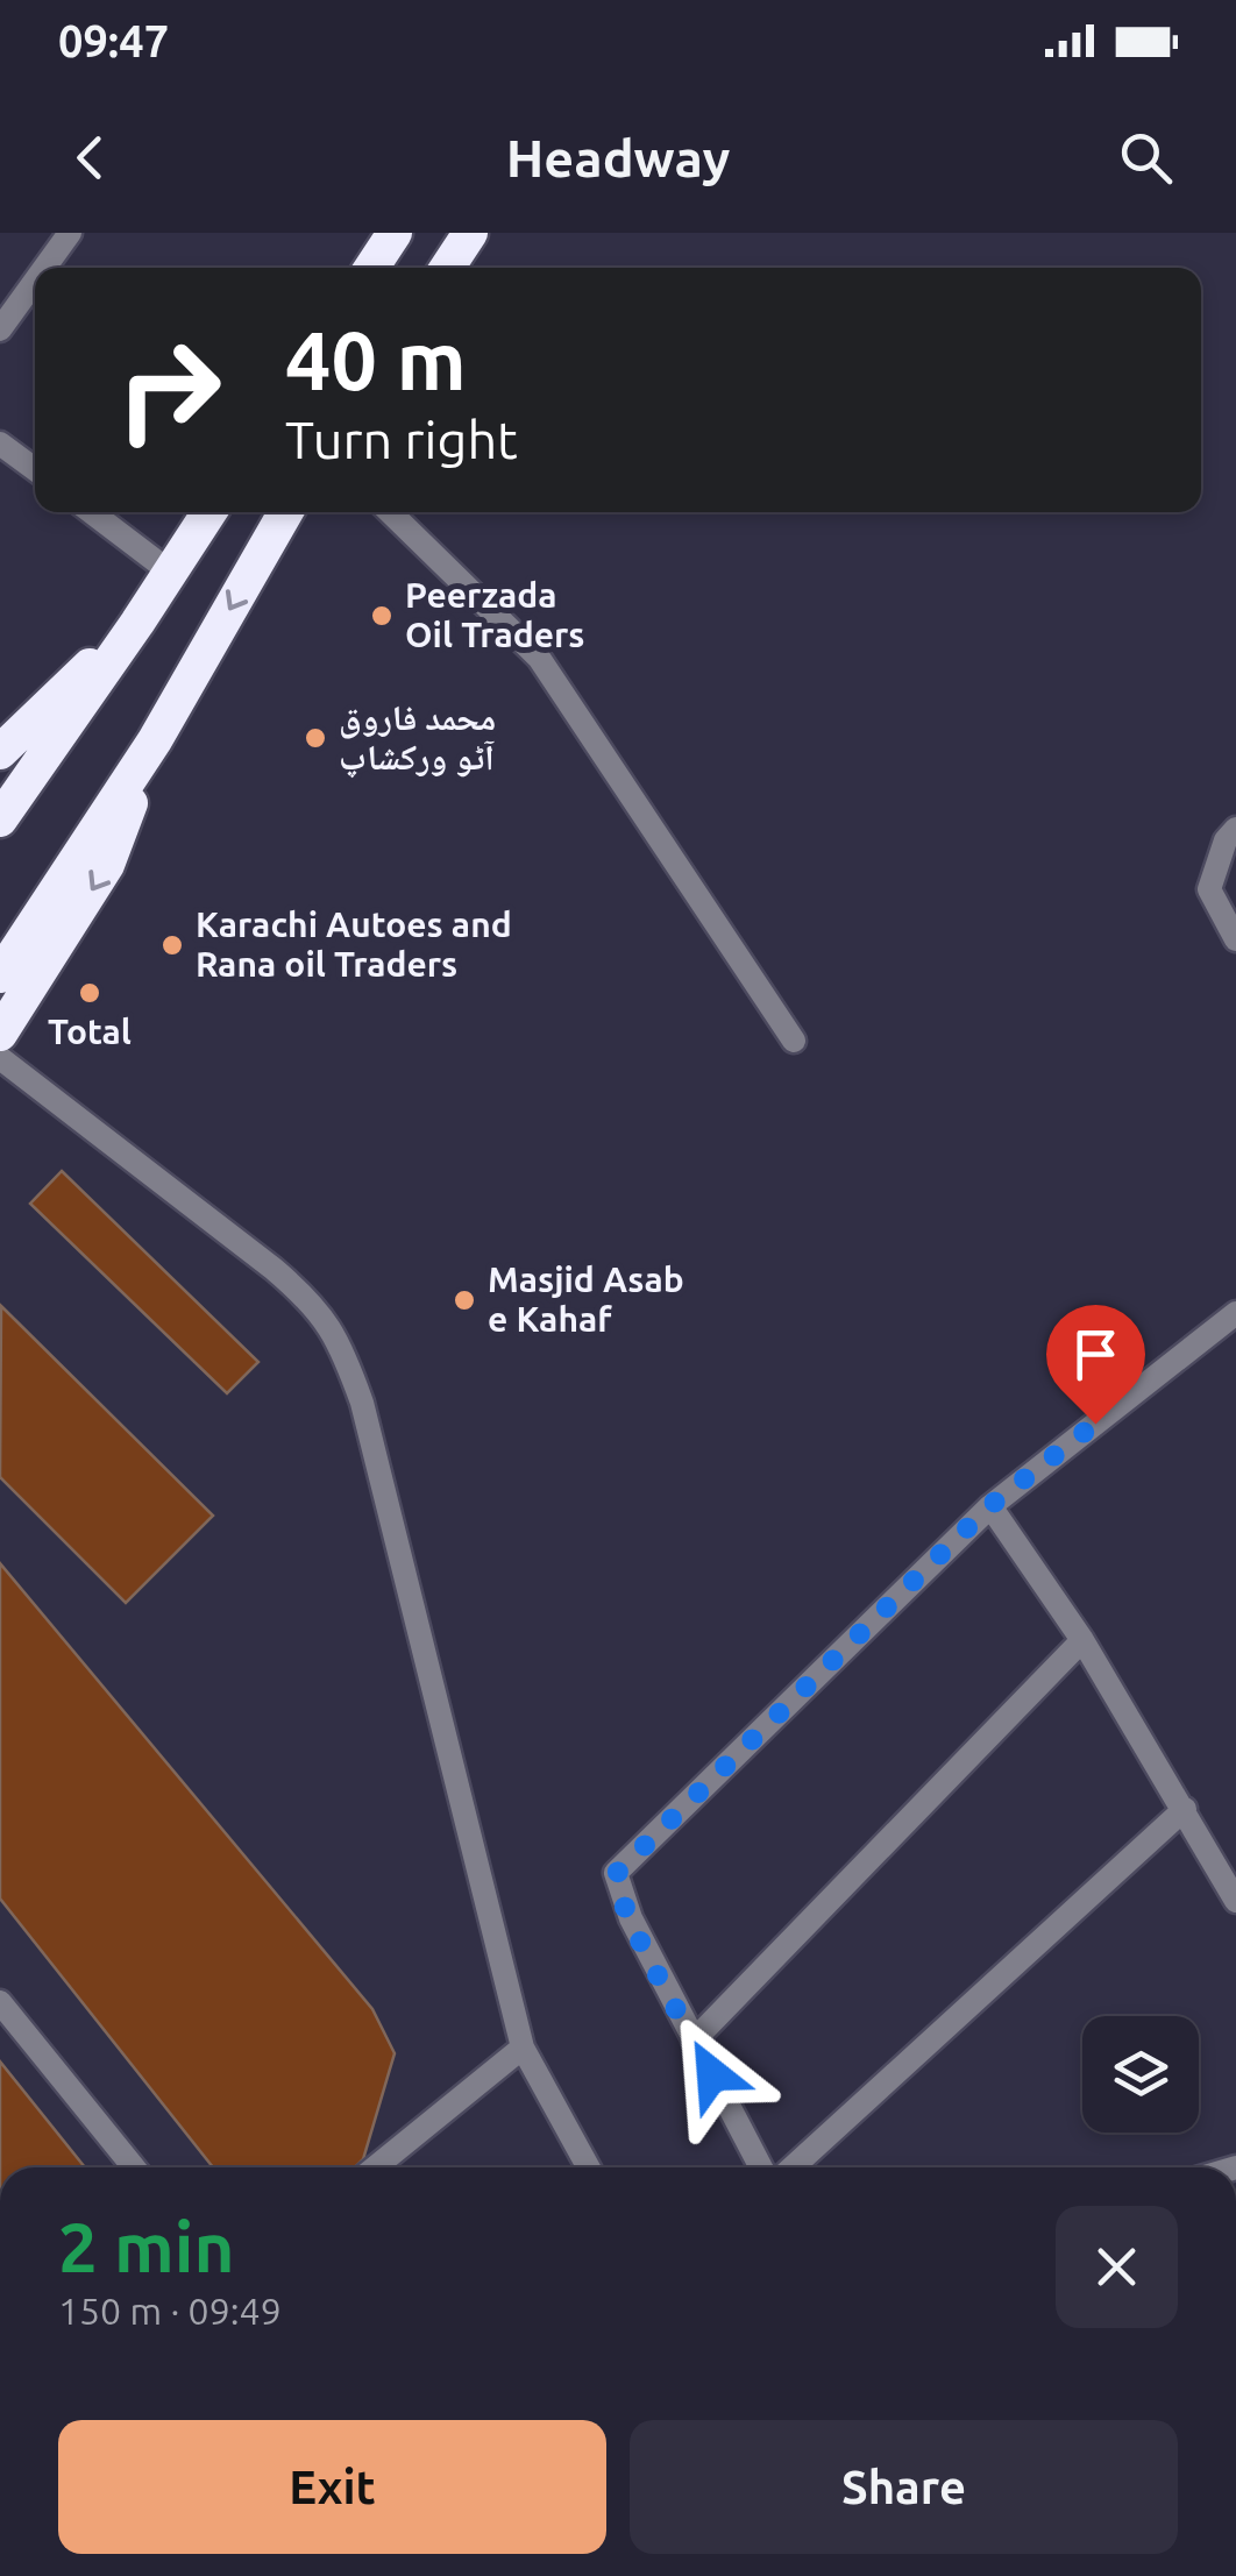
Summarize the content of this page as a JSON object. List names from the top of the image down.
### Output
{
  "places": [
    "Peerzada Oil Traders",
    "محمد فاروق آٹو ورکشاپ",
    "Karachi Autoes and Rana oil Traders",
    "Total",
    "Masjid Asab e Kahaf"
  ],
  "page": {
    "status": "09:47",
    "header": "Headway",
    "turn": ["40 m", "Turn right"],
    "heading": ["2 min", "150 m · 09:49"],
    "buttons": ["Exit", "Share"]
  }
}
